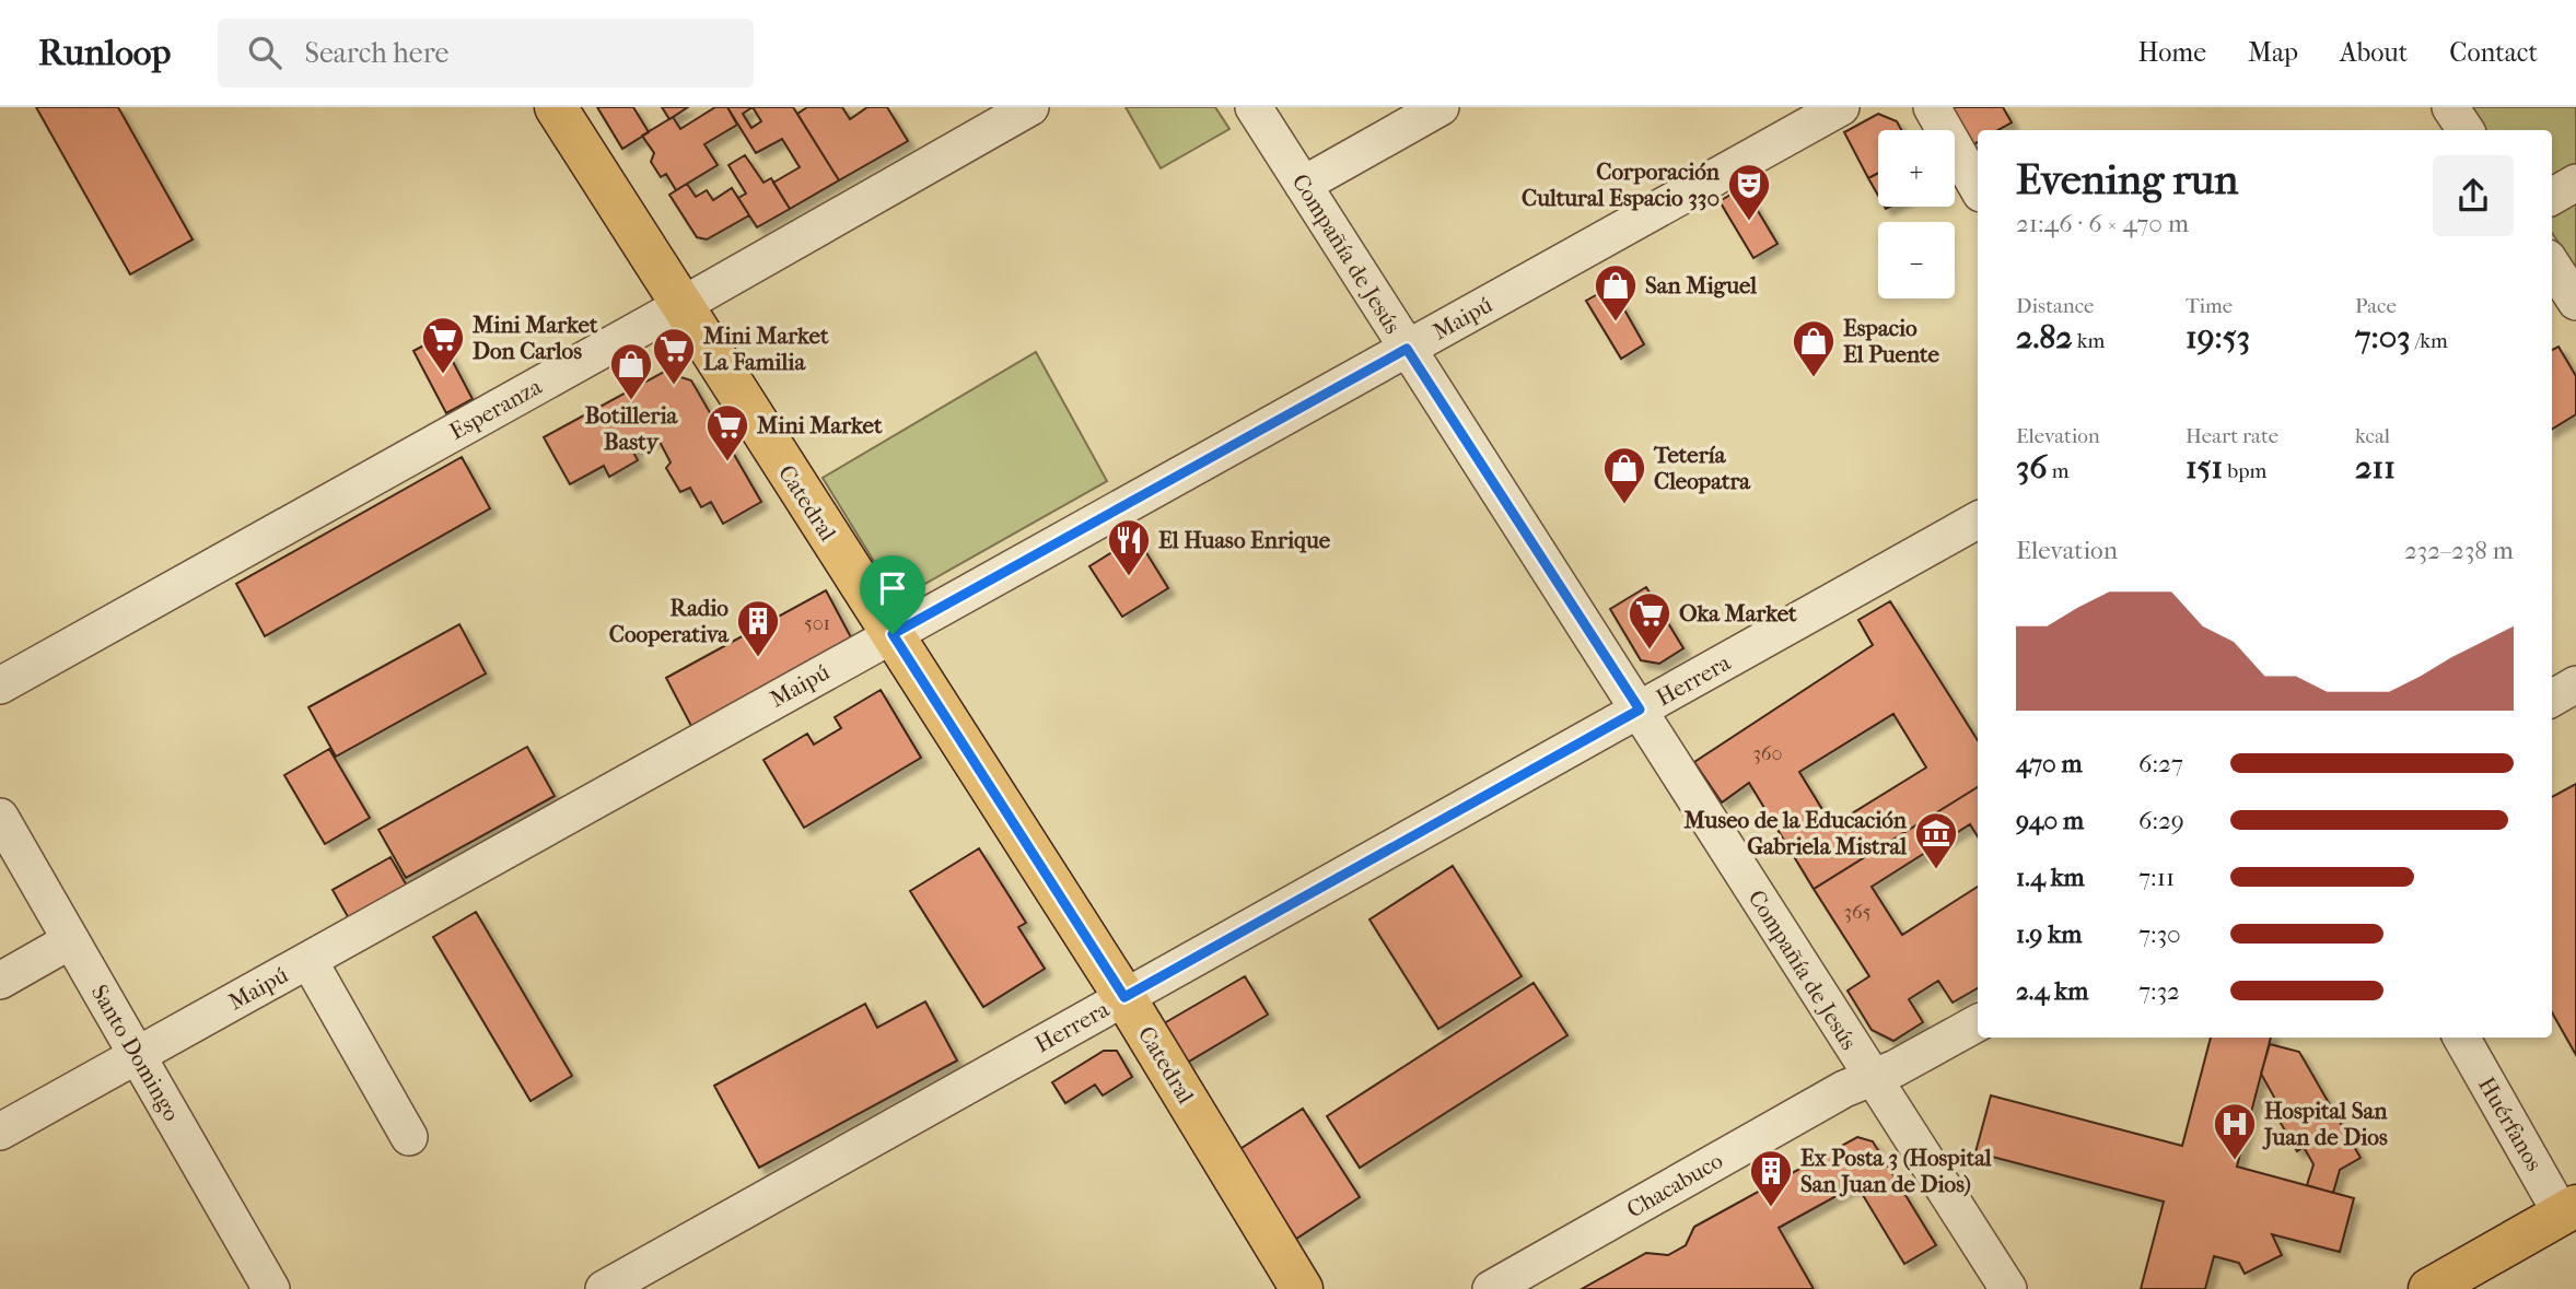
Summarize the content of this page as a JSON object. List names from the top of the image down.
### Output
{
  "streets": {
    "main road": ["Catedral"],
    "street": [
      "Compañía de Jesús",
      "Maipú",
      "Esperanza",
      "Herrera",
      "Santo Domingo",
      "Huérfanos",
      "Chacabuco"
    ]
  },
  "crossings": [
    ["Compañía de Jesús", "Maipú"],
    ["Compañía de Jesús", "Herrera"],
    ["Compañía de Jesús", "Chacabuco"],
    ["Maipú", "Catedral"],
    ["Maipú", "Santo Domingo"],
    ["Esperanza", "Catedral"],
    ["Catedral", "Herrera"]
  ],
  "places": {
    "theatre": ["Corporación Cultural Espacio 330"],
    "shop": [
      "San Miguel",
      "Espacio El Puente",
      "Botilleria Basty",
      "Tetería Cleopatra"
    ],
    "supermarket": [
      "Mini Market Don Carlos",
      "Mini Market La Familia",
      "Mini Market",
      "Oka Market"
    ],
    "restaurant": ["El Huaso Enrique"],
    "building": ["Radio Cooperativa", "Ex Posta 3 (Hospital San Juan de Dios)"],
    "museum": ["Museo de la Educación Gabriela Mistral"],
    "hospital": ["Hospital San Juan de Dios"]
  },
  "house_numbers": ["501", "360", "365"],
  "page": {
    "header": "Runloop",
    "search": "Search here",
    "nav": [
      "Home",
      "Map",
      "About",
      "Contact"
    ],
    "map_buttons": ["+", "−"],
    "heading": ["Evening run", "21:46 · 6 × 470 m"],
    "stats": [
      ["Distance", "2.82 km"],
      ["Time", "19:53"],
      ["Pace", "7:03 /km"],
      ["Elevation", "36 m"],
      ["Heart rate", "151 bpm"],
      ["kcal", "211"]
    ],
    "chart": ["Elevation", "232–238 m"],
    "list": [
      {
        "name": "470 m",
        "note": "6:27"
      },
      {
        "name": "940 m",
        "note": "6:29"
      },
      {
        "name": "1.4 km",
        "note": "7:11"
      },
      {
        "name": "1.9 km",
        "note": "7:30"
      },
      {
        "name": "2.4 km",
        "note": "7:32"
      }
    ]
  }
}
